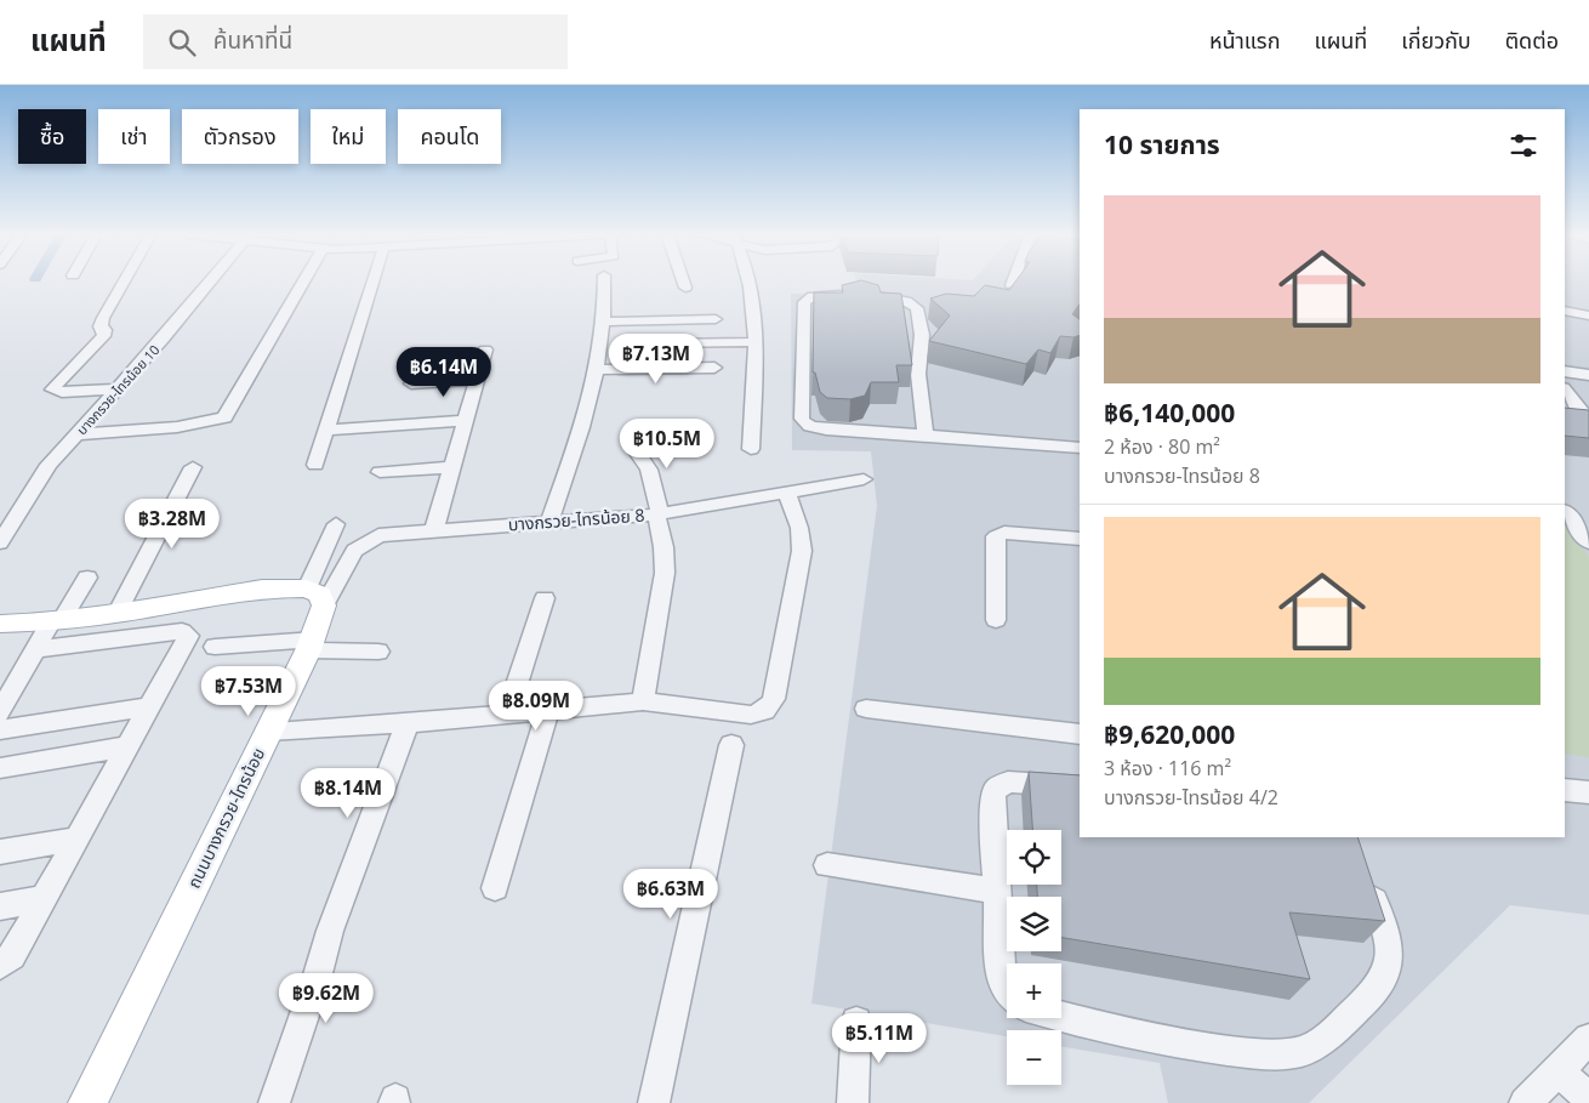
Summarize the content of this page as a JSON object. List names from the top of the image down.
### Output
{
  "streets": {
    "main road": ["ถนนบางกรวย-ไทรน้อย"],
    "street": ["บางกรวย-ไทรน้อย 10", "บางกรวย-ไทรน้อย 8"]
  },
  "crossings": [
    ["บางกรวย-ไทรน้อย 8", "ถนนบางกรวย-ไทรน้อย"]
  ],
  "page": {
    "header": "แผนที่",
    "search": "ค้นหาที่นี่",
    "nav": [
      "หน้าแรก",
      "แผนที่",
      "เกี่ยวกับ",
      "ติดต่อ"
    ],
    "chip": [
      "ซื้อ",
      "เช่า",
      "ตัวกรอง",
      "ใหม่",
      "คอนโด"
    ],
    "heading": "10 รายการ",
    "list": [
      {
        "name": "฿6,140,000",
        "note": "2 ห้อง · 80 m² · บางกรวย-ไทรน้อย 8"
      },
      {
        "name": "฿9,620,000",
        "note": "3 ห้อง · 116 m² · บางกรวย-ไทรน้อย 4/2"
      }
    ],
    "price": [
      "฿7.13M",
      "฿6.14M",
      "฿10.5M",
      "฿3.28M",
      "฿7.53M",
      "฿8.09M",
      "฿8.14M",
      "฿6.63M",
      "฿9.62M",
      "฿5.11M"
    ],
    "map_buttons": ["+", "−"]
  }
}
